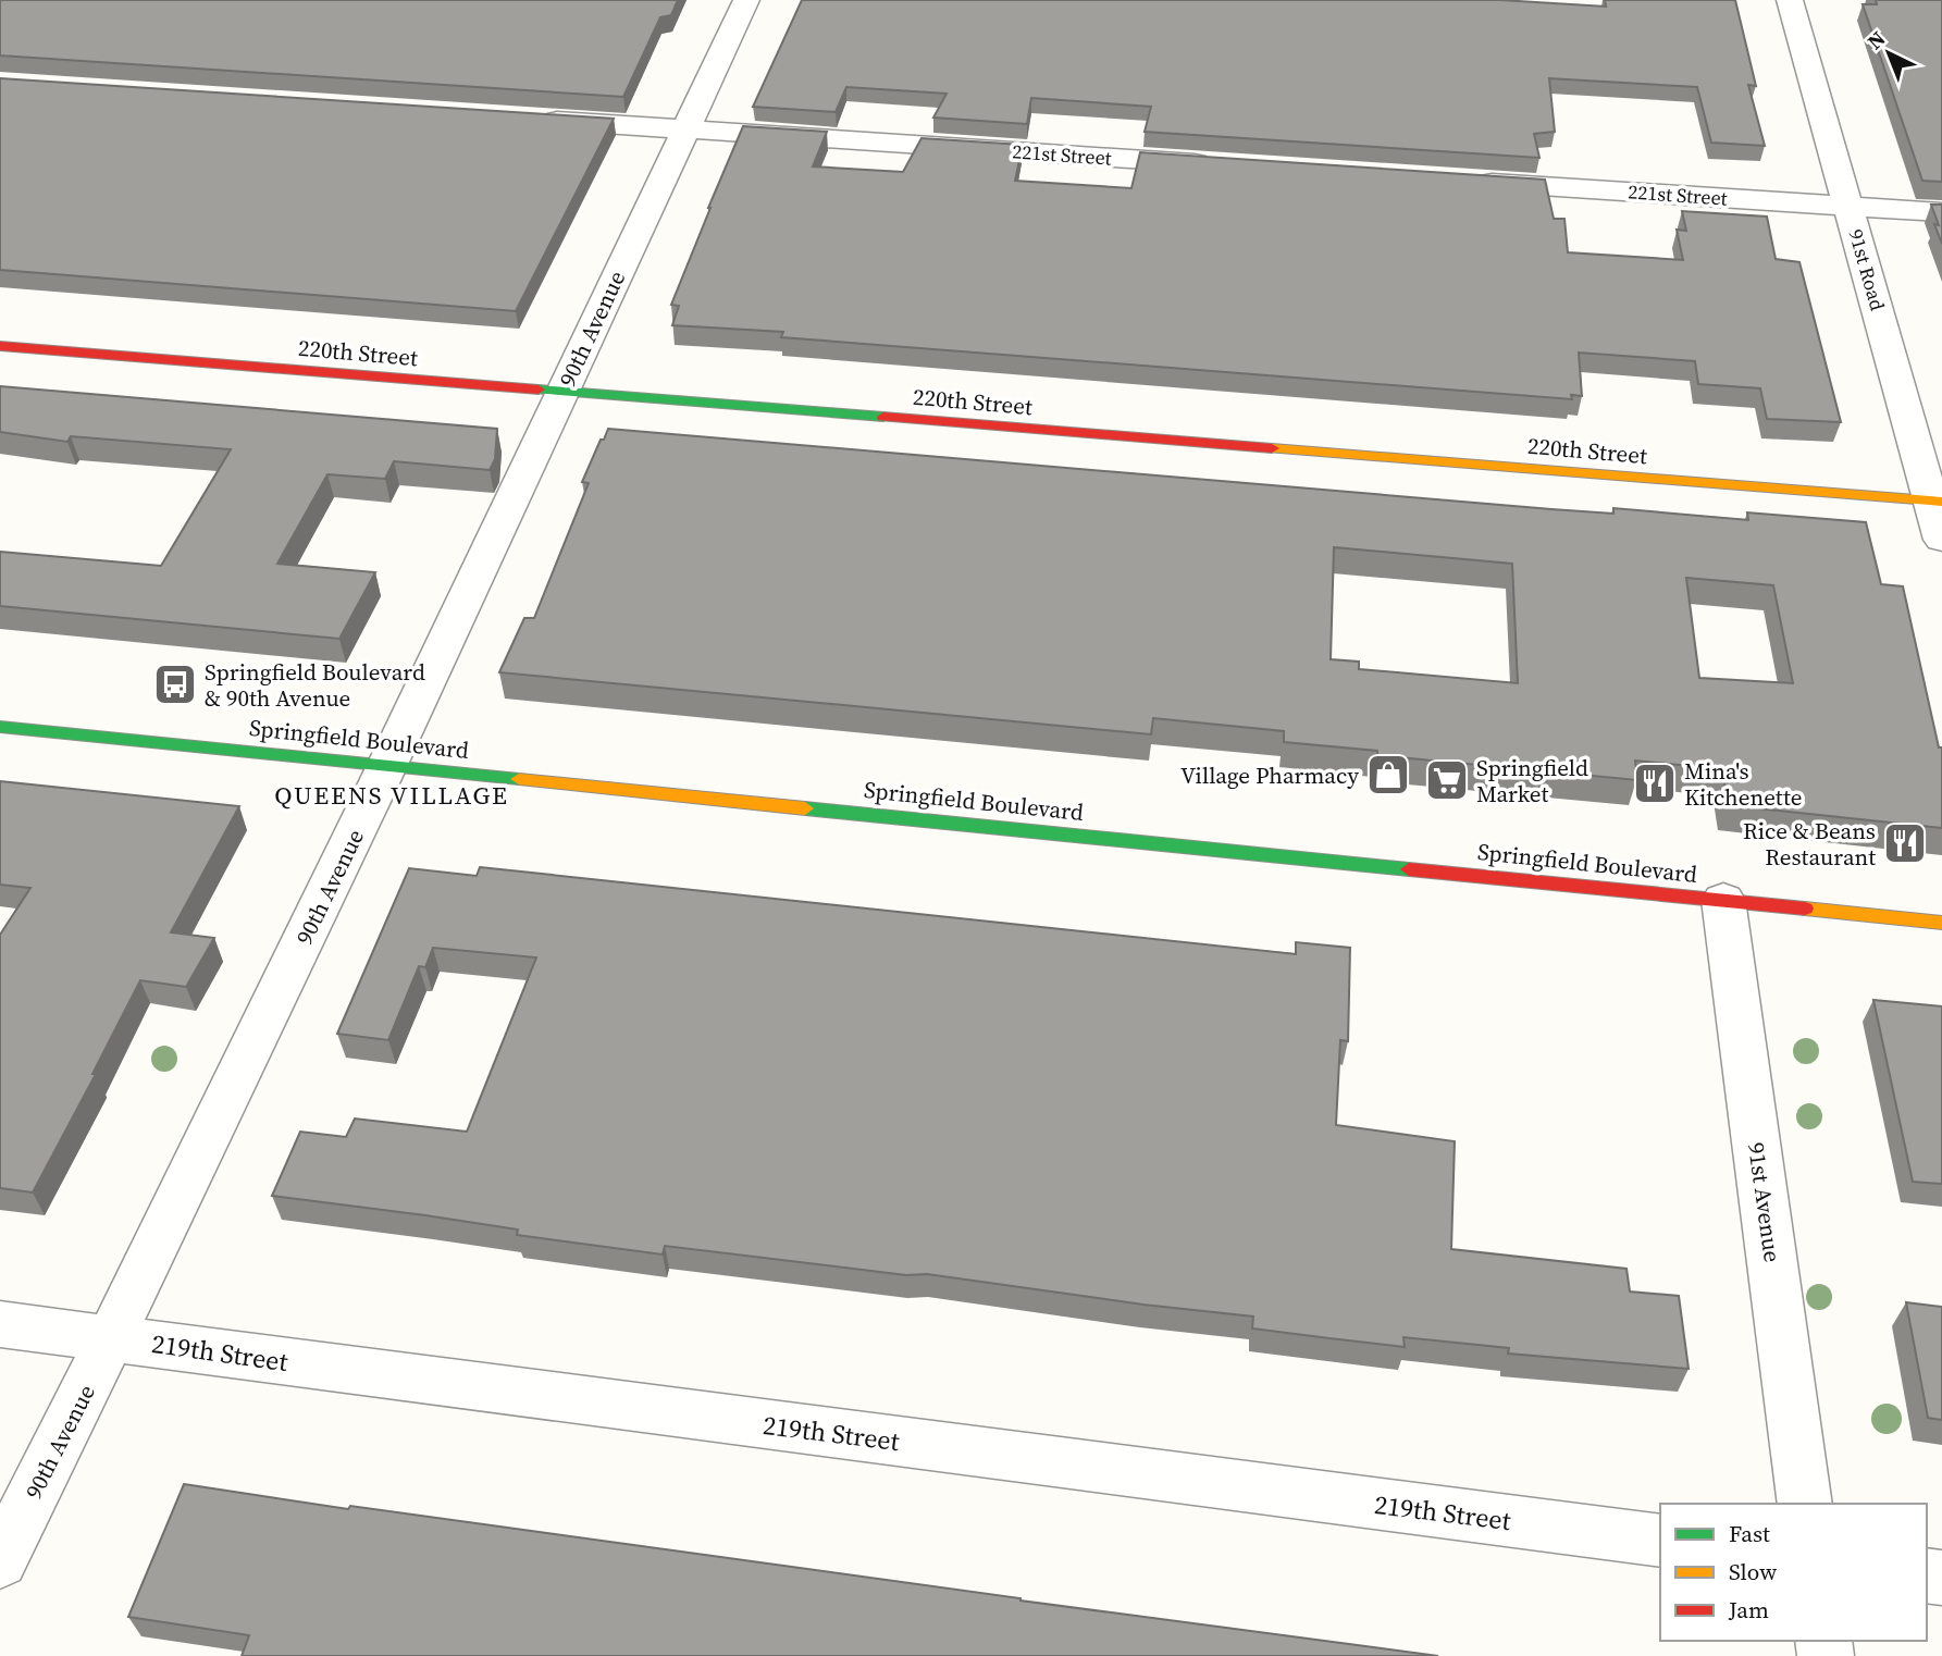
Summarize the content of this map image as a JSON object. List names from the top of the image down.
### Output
{
  "streets": {
    "street": [
      "221st Street",
      "91st Road",
      "90th Avenue",
      "220th Street",
      "Springfield Boulevard",
      "91st Avenue",
      "219th Street"
    ]
  },
  "crossings": [
    ["221st Street", "91st Road"],
    ["221st Street", "90th Avenue"],
    ["91st Road", "220th Street"],
    ["90th Avenue", "220th Street"],
    ["90th Avenue", "Springfield Boulevard"],
    ["90th Avenue", "219th Street"],
    ["Springfield Boulevard", "91st Avenue"]
  ],
  "districts": ["QUEENS VILLAGE"],
  "places": {
    "bus stop": ["Springfield Boulevard & 90th Avenue"],
    "shop": ["Village Pharmacy"],
    "supermarket": ["Springfield Market"],
    "restaurant": ["Mina's Kitchenette", "Rice & Beans Restaurant"]
  },
  "legend": ["Fast", "Slow", "Jam"],
  "north": "top left"
}
